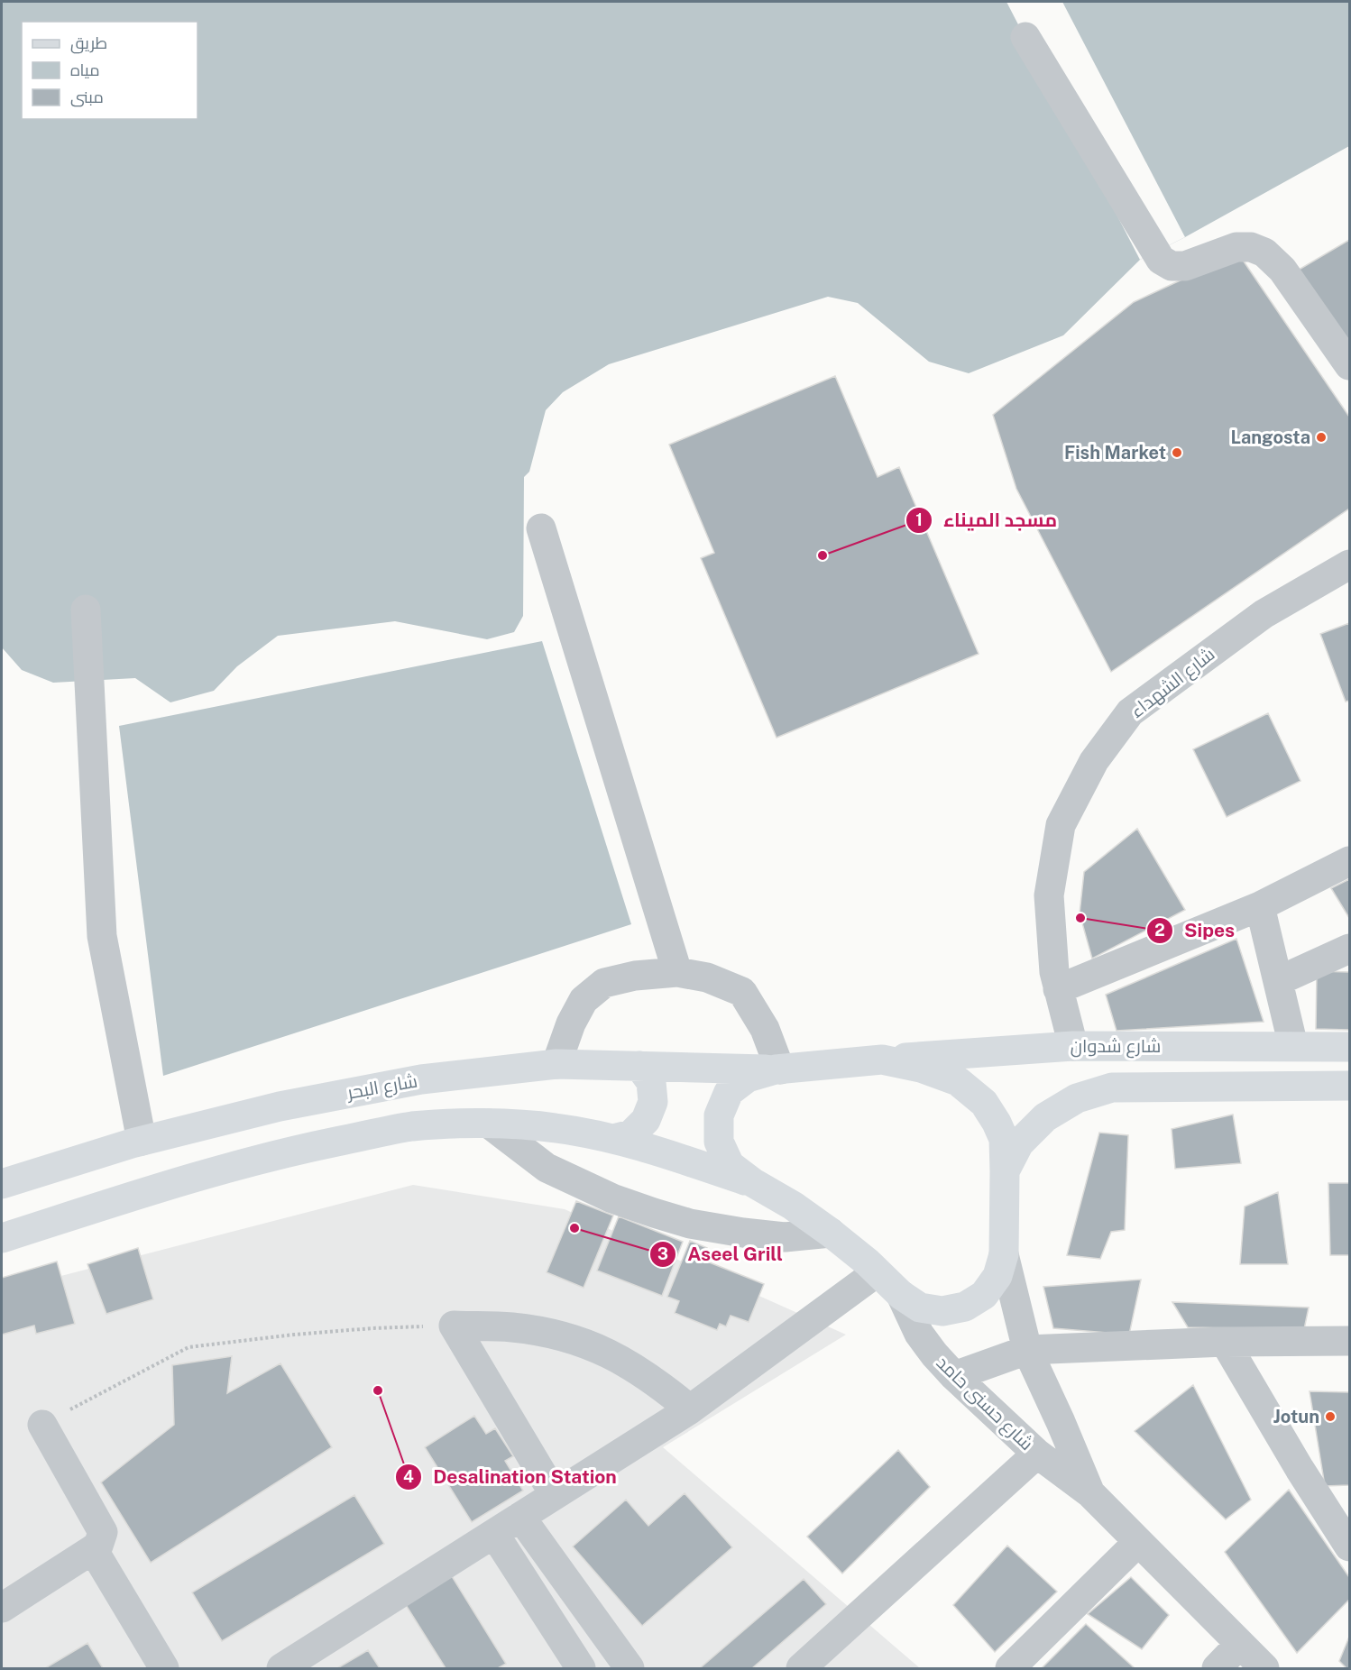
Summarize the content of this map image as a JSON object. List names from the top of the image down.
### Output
{
  "streets": {
    "main road": ["شارع شدوان", "شارع البحر"],
    "street": ["شارع الشهداء", "شارع حسنى حامد"]
  },
  "crossings": [
    ["شارع الشهداء", "شارع شدوان"],
    ["شارع شدوان", "شارع البحر"]
  ],
  "places": [
    "Langosta",
    "Fish Market",
    "مسجد الميناء",
    "Sipes",
    "Aseel Grill",
    "Desalination Station",
    "Jotun"
  ],
  "legend": ["طريق", "مياه", "مبنى"]
}
